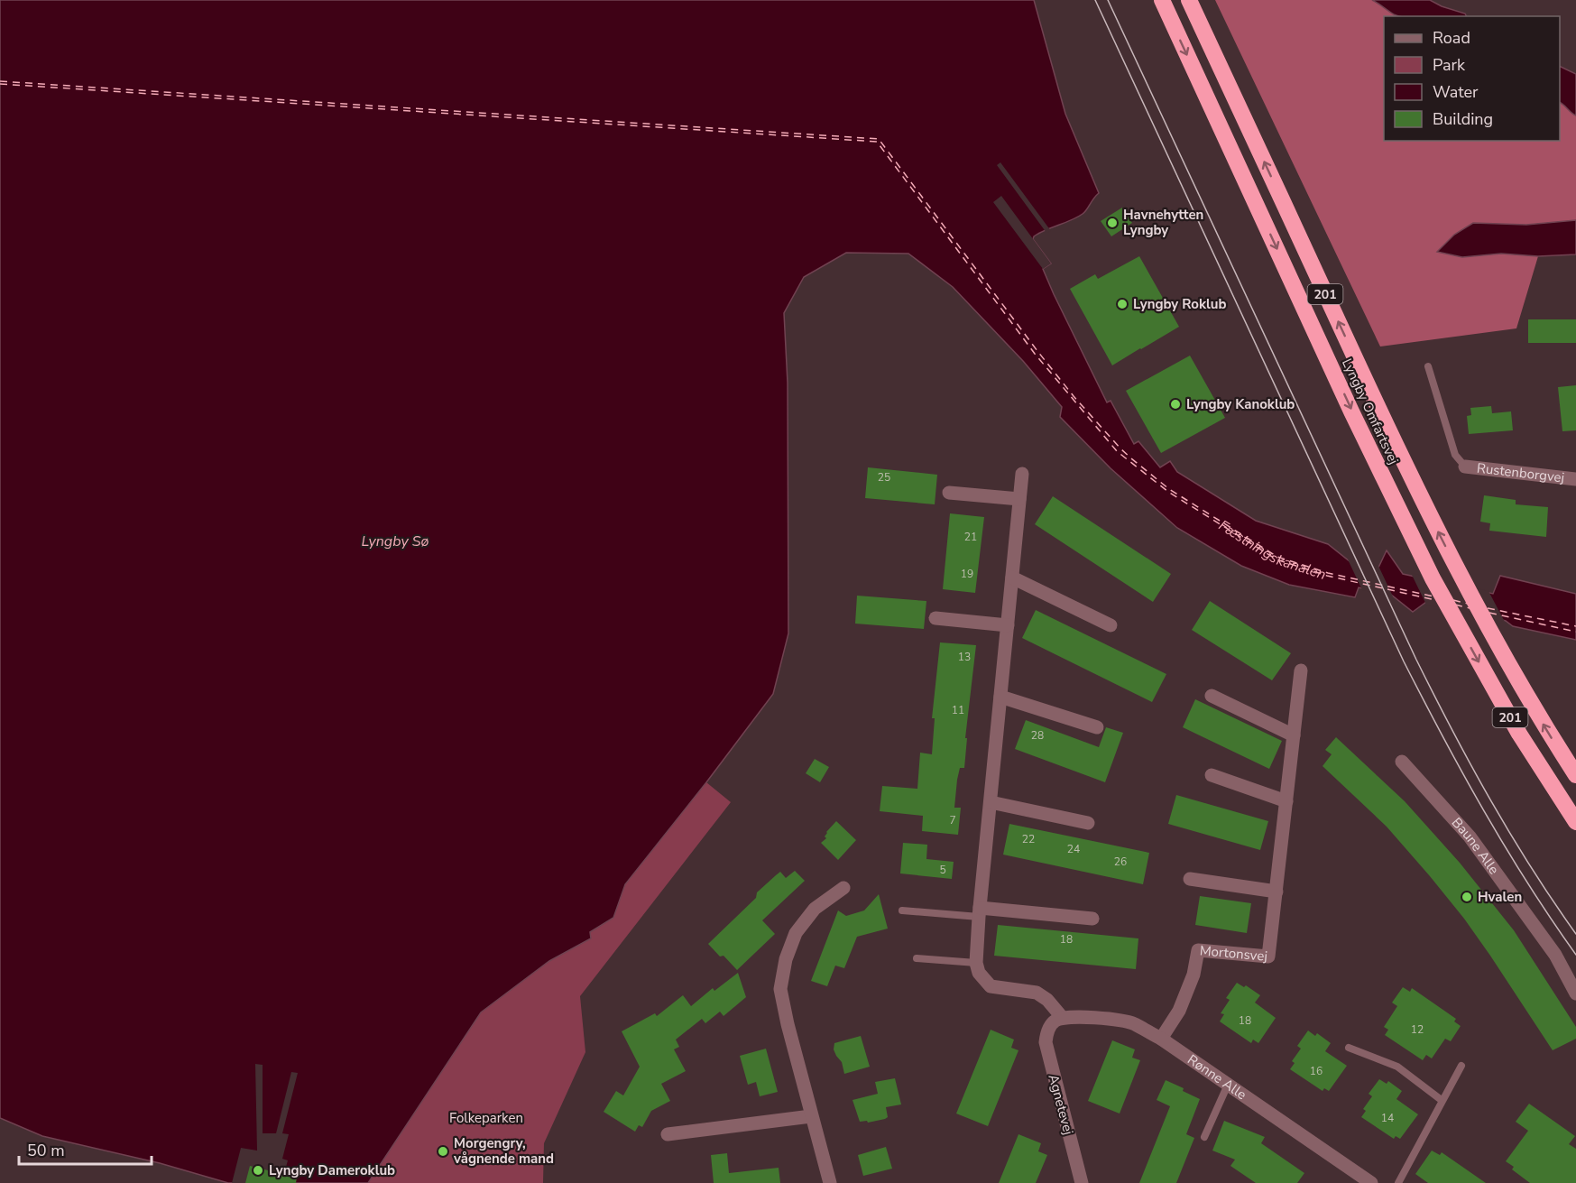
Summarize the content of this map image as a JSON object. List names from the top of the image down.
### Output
{
  "streets": {
    "highway": ["201", "Lyngby Omfartsvej"],
    "street": [
      "Rustenborgvej",
      "Baune Alle",
      "Mortonsvej",
      "Rønne Alle",
      "Agnetevej"
    ]
  },
  "crossings": [
    ["Mortonsvej", "Rønne Alle"],
    ["Rønne Alle", "Agnetevej"]
  ],
  "water": ["Lyngby Sø", "Fæstningskanalen"],
  "parks": ["Folkeparken"],
  "places": [
    "Havnehytten Lyngby",
    "Lyngby Roklub",
    "Lyngby Kanoklub",
    "Hvalen",
    "Morgengry, vågnende mand",
    "Lyngby Dameroklub"
  ],
  "house_numbers": [
    "25",
    "21",
    "19",
    "13",
    "11",
    "28",
    "7",
    "22",
    "24",
    "26",
    "5",
    "18",
    "18",
    "12",
    "16",
    "14"
  ],
  "legend": [
    "Road",
    "Park",
    "Water",
    "Building"
  ],
  "scale_bar": "50 m"
}
